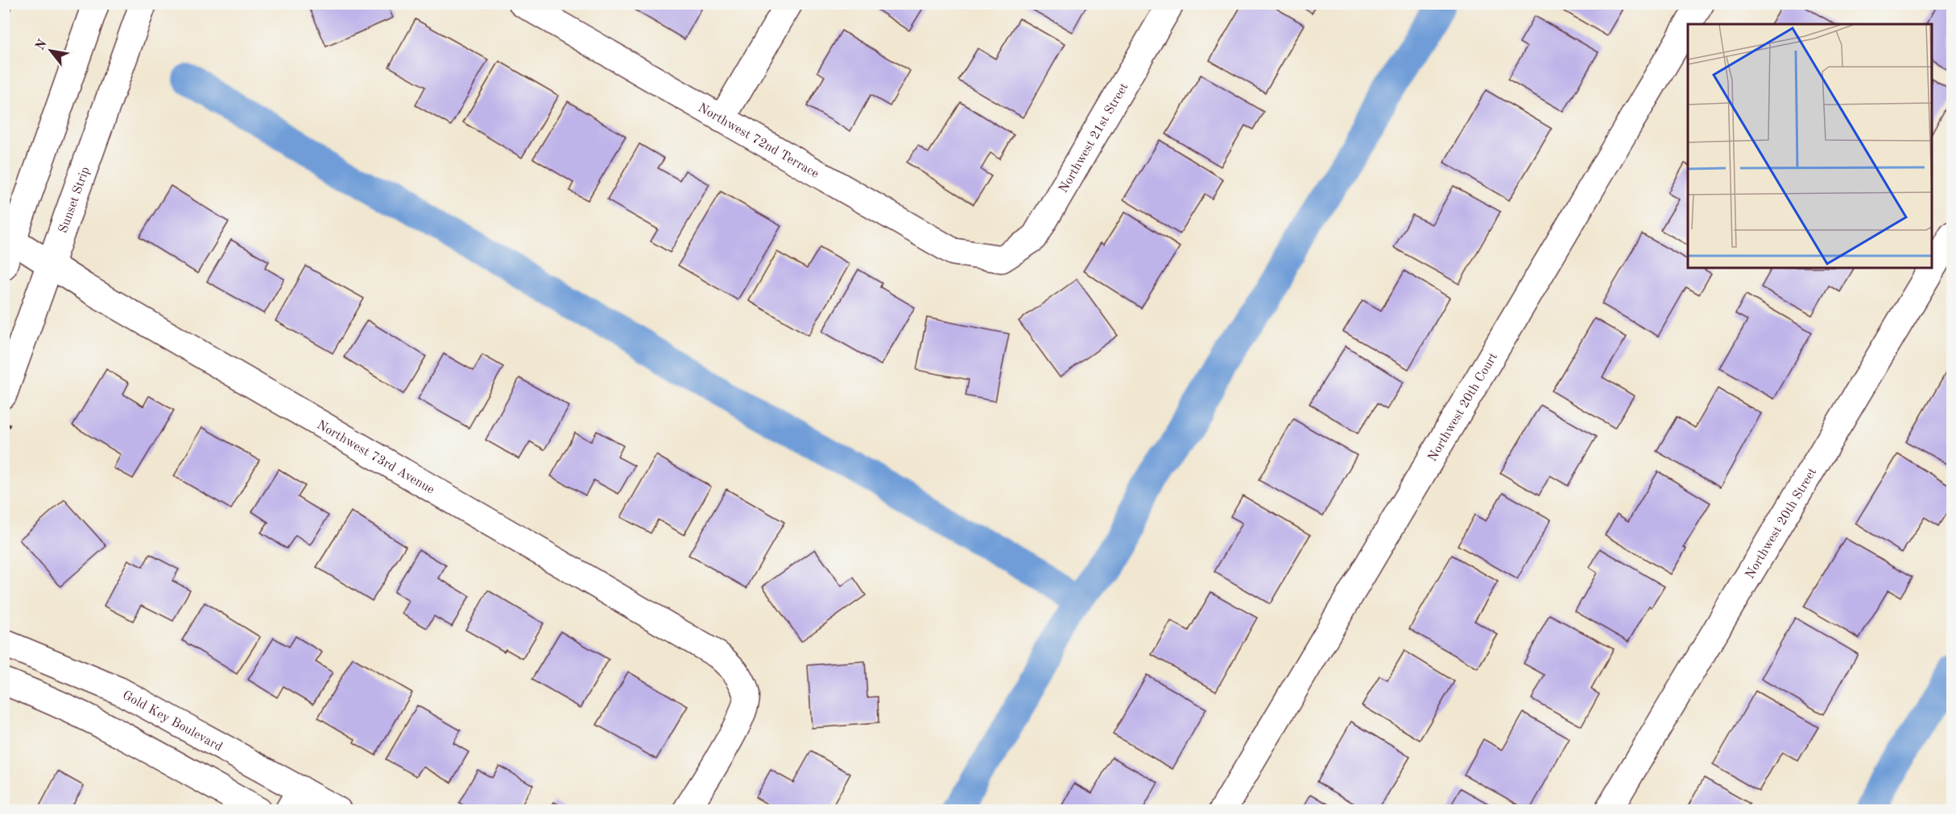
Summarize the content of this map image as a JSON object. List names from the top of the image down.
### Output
{
  "streets": {
    "street": [
      "Northwest 21st Street",
      "Northwest 72nd Terrace",
      "Sunset Strip",
      "Northwest 20th Court",
      "Northwest 73rd Avenue",
      "Northwest 20th Street",
      "Gold Key Boulevard"
    ]
  },
  "crossings": [
    ["Northwest 21st Street", "Northwest 72nd Terrace"],
    ["Sunset Strip", "Northwest 73rd Avenue"]
  ],
  "north": "top left"
}
